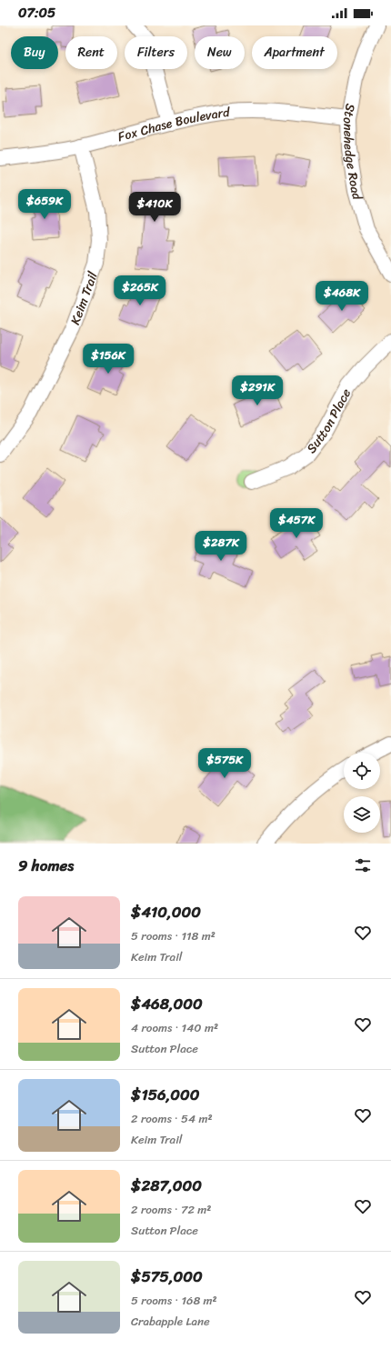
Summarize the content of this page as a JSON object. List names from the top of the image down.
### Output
{
  "streets": {
    "street": [
      "Fox Chase Boulevard",
      "Stonehedge Road",
      "Keim Trail",
      "Sutton Place"
    ]
  },
  "crossings": [
    ["Fox Chase Boulevard", "Stonehedge Road"],
    ["Fox Chase Boulevard", "Keim Trail"]
  ],
  "page": {
    "status": "07:05",
    "chip": [
      "Buy",
      "Rent",
      "Filters",
      "New",
      "Apartment"
    ],
    "price": [
      "$659K",
      "$410K",
      "$265K",
      "$468K",
      "$156K",
      "$291K",
      "$457K",
      "$287K",
      "$575K"
    ],
    "heading": "9 homes",
    "list": [
      {
        "name": "$410,000",
        "note": "5 rooms · 118 m² · Keim Trail"
      },
      {
        "name": "$468,000",
        "note": "4 rooms · 140 m² · Sutton Place"
      },
      {
        "name": "$156,000",
        "note": "2 rooms · 54 m² · Keim Trail"
      },
      {
        "name": "$287,000",
        "note": "2 rooms · 72 m² · Sutton Place"
      },
      {
        "name": "$575,000",
        "note": "5 rooms · 168 m² · Crabapple Lane"
      }
    ]
  }
}
